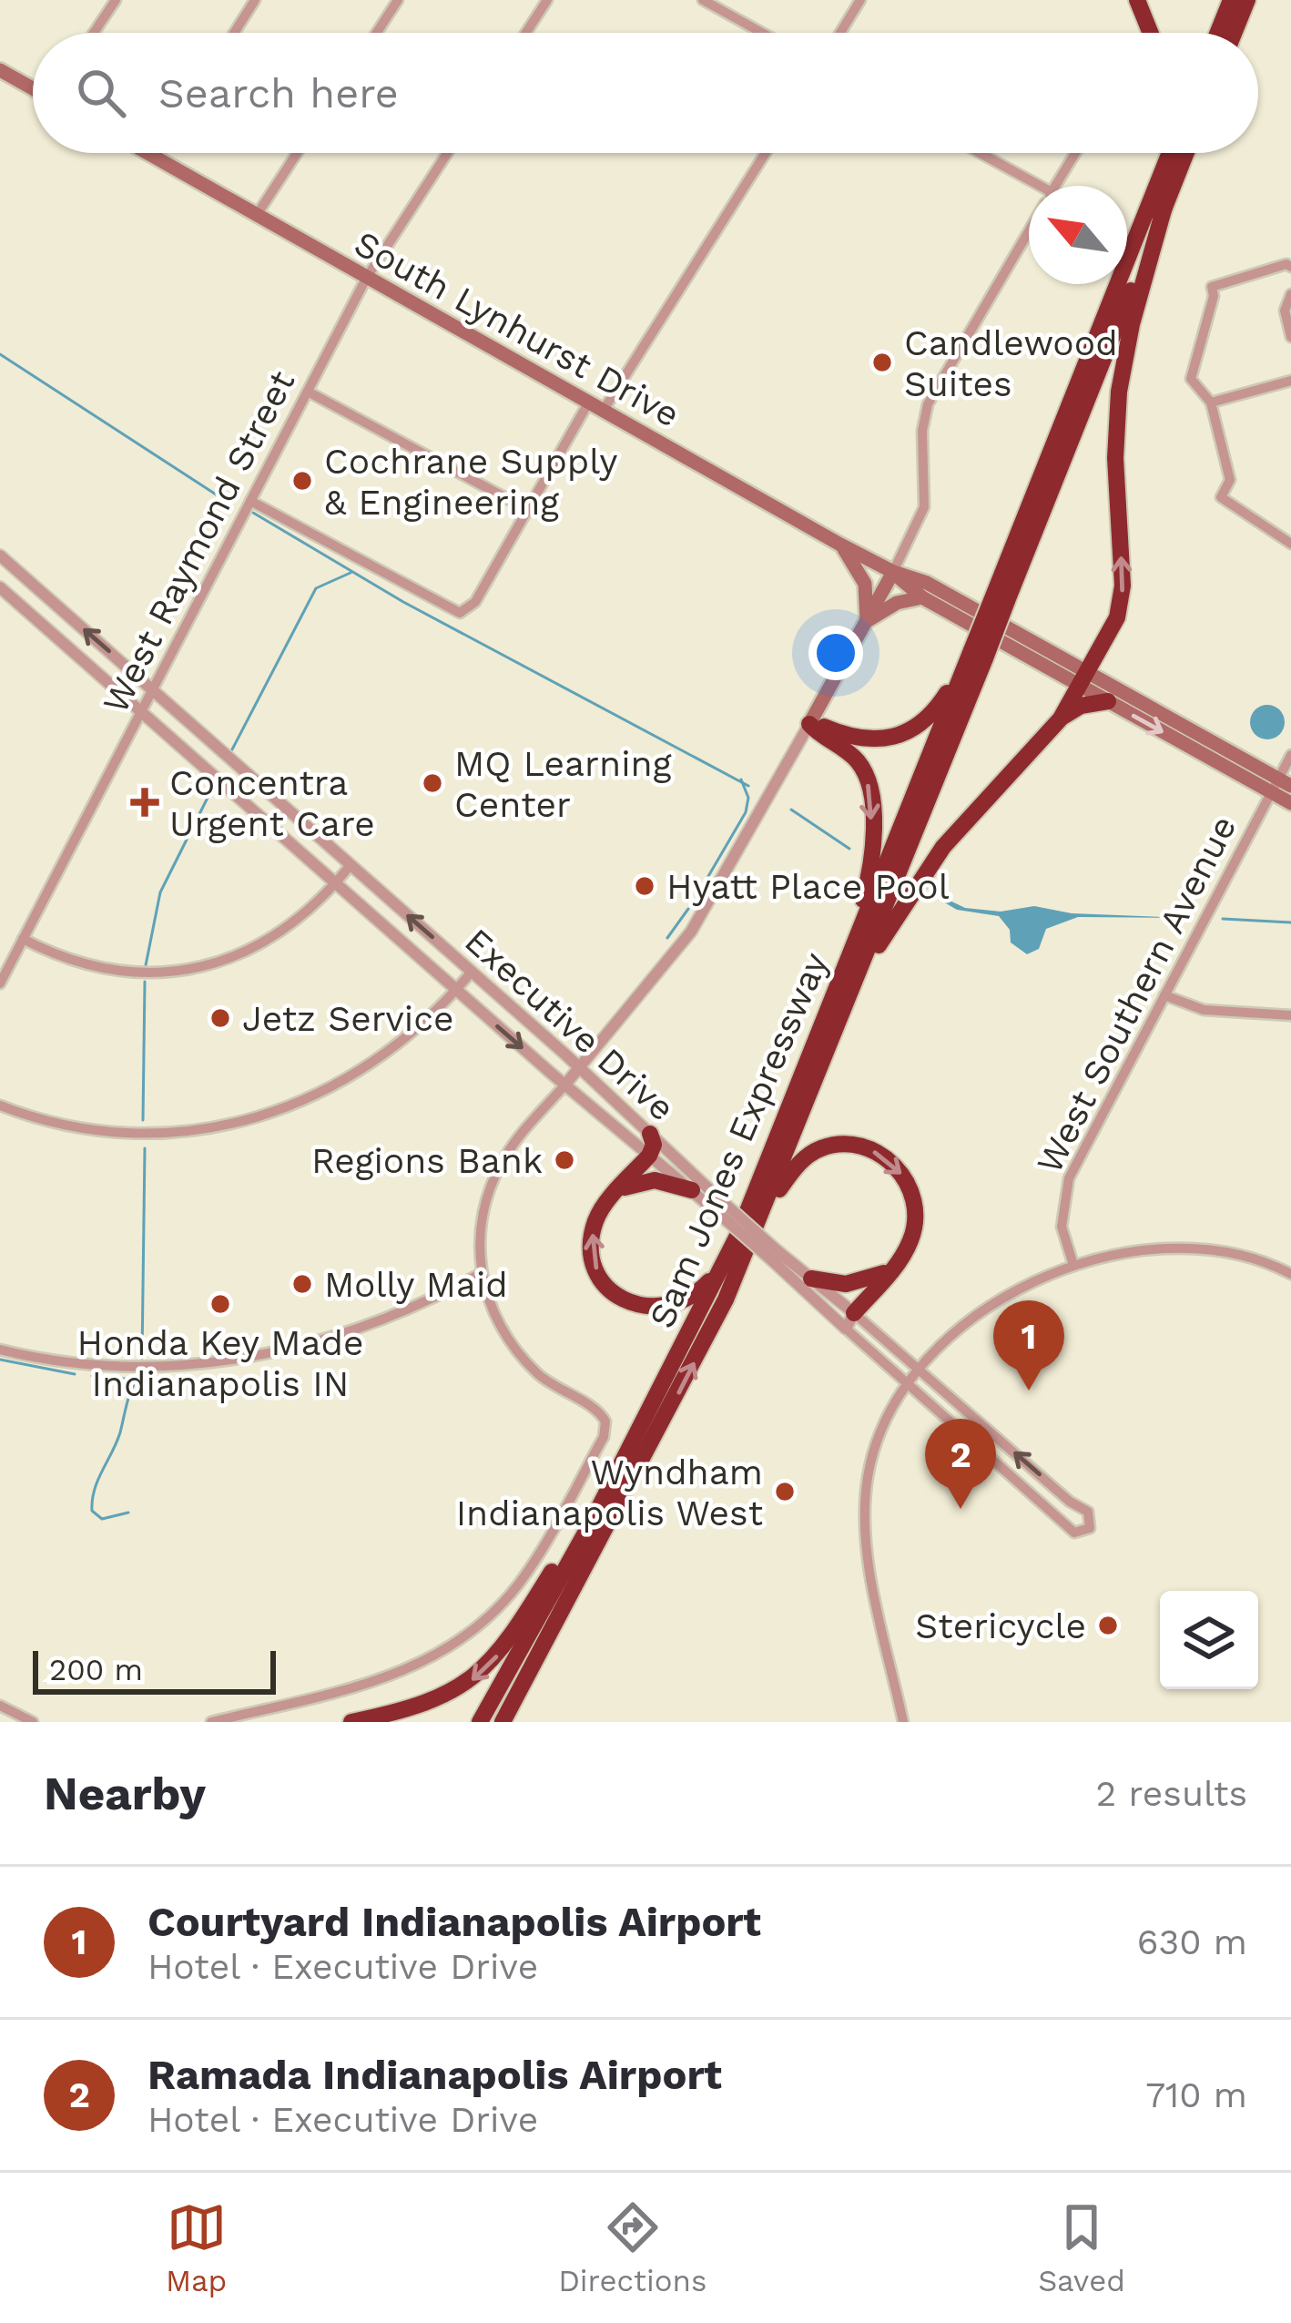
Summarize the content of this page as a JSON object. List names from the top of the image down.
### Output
{
  "streets": {
    "highway": ["Sam Jones Expressway"],
    "main road": ["South Lynhurst Drive"],
    "street": ["West Raymond Street", "West Southern Avenue", "Executive Drive"]
  },
  "crossings": [
    ["South Lynhurst Drive", "West Raymond Street"],
    ["South Lynhurst Drive", "West Southern Avenue"],
    ["West Raymond Street", "Executive Drive"]
  ],
  "places": {
    "other": [
      "Candlewood Suites",
      "Cochrane Supply & Engineering",
      "MQ Learning Center",
      "Hyatt Place Pool",
      "Jetz Service",
      "Regions Bank",
      "Molly Maid",
      "Honda Key Made Indianapolis IN",
      "Wyndham Indianapolis West",
      "Stericycle"
    ],
    "health": ["Concentra Urgent Care"]
  },
  "scale_bar": "200 m",
  "north": "top left",
  "page": {
    "search": "Search here",
    "pins": ["1", "2"],
    "scale": "200 m",
    "heading": ["Nearby", "2 results"],
    "list": [
      {
        "mark": "1",
        "name": "Courtyard Indianapolis Airport",
        "note": "Hotel · Executive Drive",
        "value": "630 m"
      },
      {
        "mark": "2",
        "name": "Ramada Indianapolis Airport",
        "note": "Hotel · Executive Drive",
        "value": "710 m"
      }
    ],
    "nav": ["Map", "Directions", "Saved"]
  }
}
